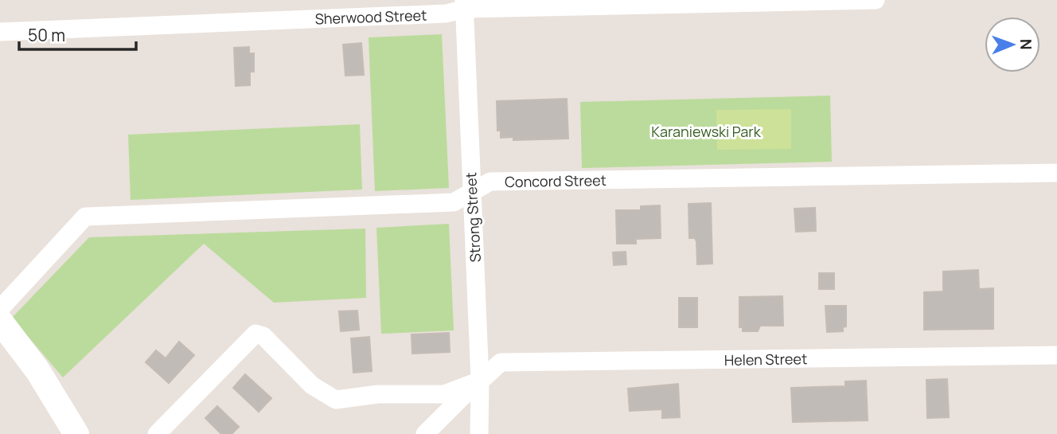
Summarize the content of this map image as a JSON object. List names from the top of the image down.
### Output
{
  "streets": {
    "street": [
      "Sherwood Street",
      "Concord Street",
      "Strong Street",
      "Helen Street"
    ]
  },
  "crossings": [
    ["Sherwood Street", "Strong Street"],
    ["Concord Street", "Strong Street"],
    ["Strong Street", "Helen Street"]
  ],
  "parks": ["Karaniewski Park"],
  "scale_bar": "50 m",
  "north": "right"
}
